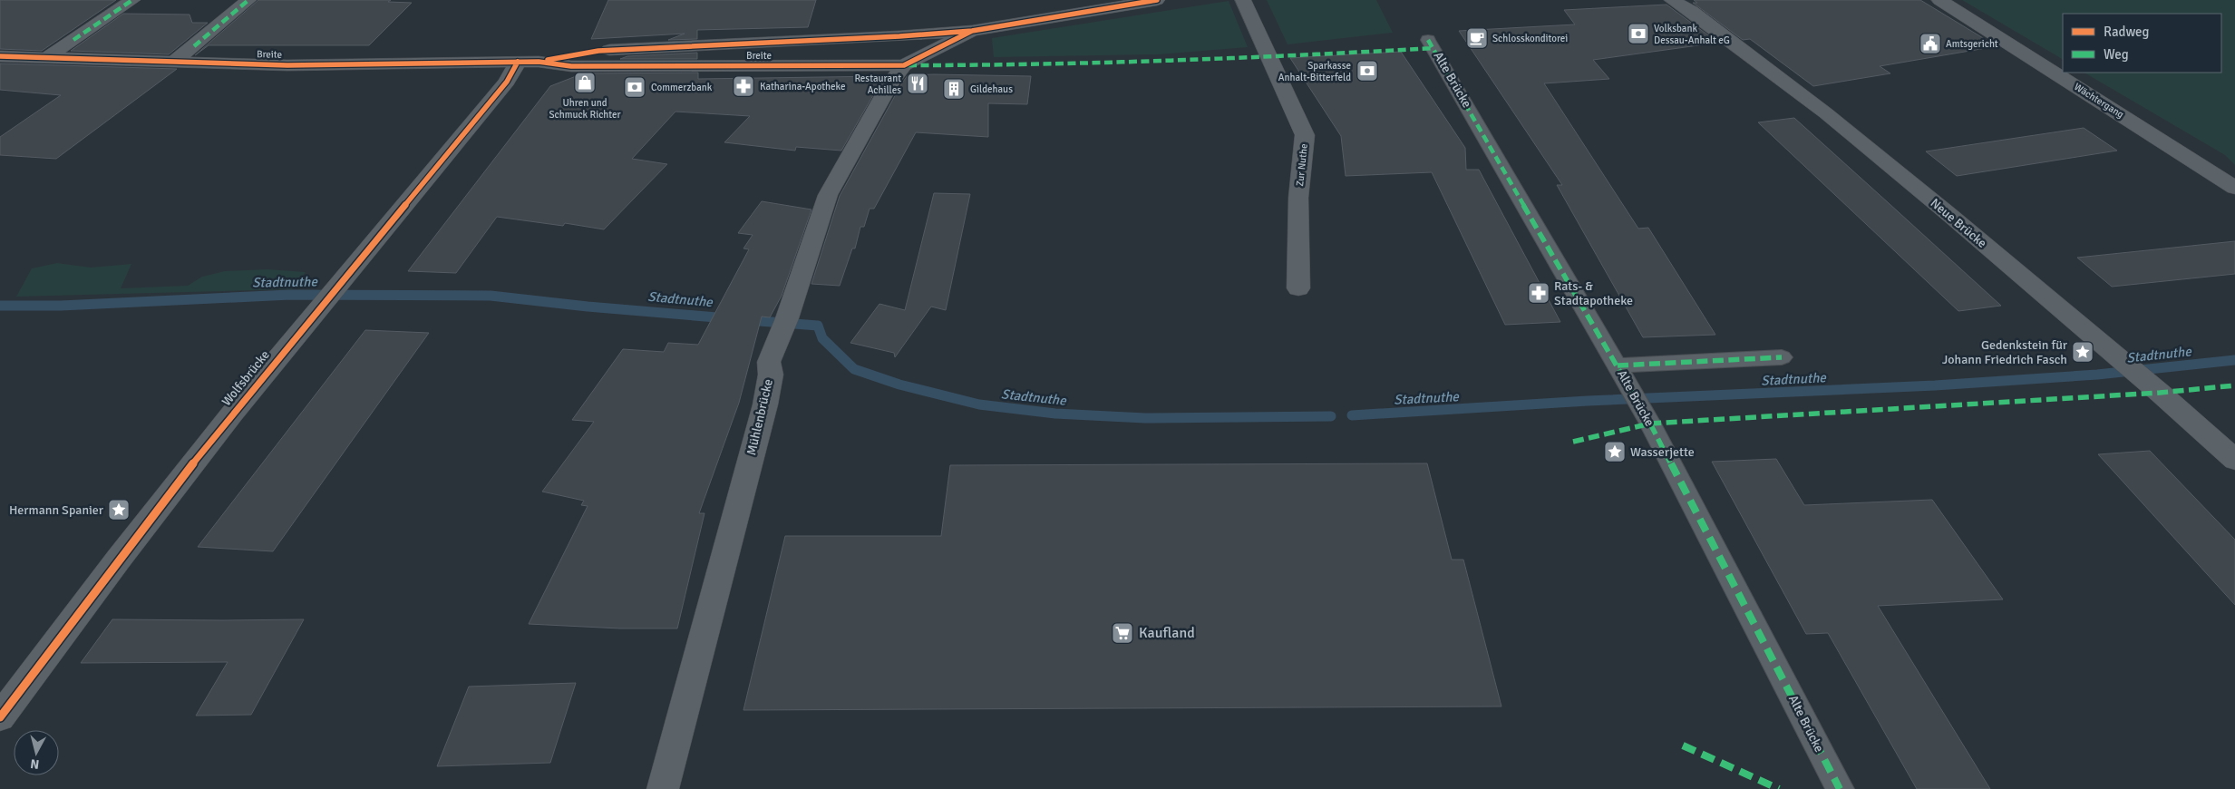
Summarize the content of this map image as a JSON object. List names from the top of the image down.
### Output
{
  "streets": {
    "street": [
      "Breite",
      "Alte Brücke",
      "Wächtergang",
      "Zur Nuthe",
      "Neue Brücke",
      "Wolfsbrücke",
      "Mühlenbrücke"
    ]
  },
  "crossings": [
    ["Breite", "Wolfsbrücke"],
    ["Breite", "Mühlenbrücke"]
  ],
  "water": ["Stadtnuthe"],
  "places": {
    "bank": ["Volksbank Dessau-Anhalt eG", "Sparkasse Anhalt-Bitterfeld", "Commerzbank"],
    "cafe": ["Schlosskonditorei"],
    "public building": ["Amtsgericht"],
    "shop": ["Uhren und Schmuck Richter"],
    "restaurant": ["Restaurant Achilles"],
    "pharmacy": ["Katharina-Apotheke", "Rats- & Stadtapotheke"],
    "building": ["Gildehaus"],
    "place": ["Gedenkstein für Johann Friedrich Fasch", "Wasserjette", "Hermann Spanier"],
    "supermarket": ["Kaufland"]
  },
  "legend": ["Radweg", "Weg"],
  "north": "bottom"
}
